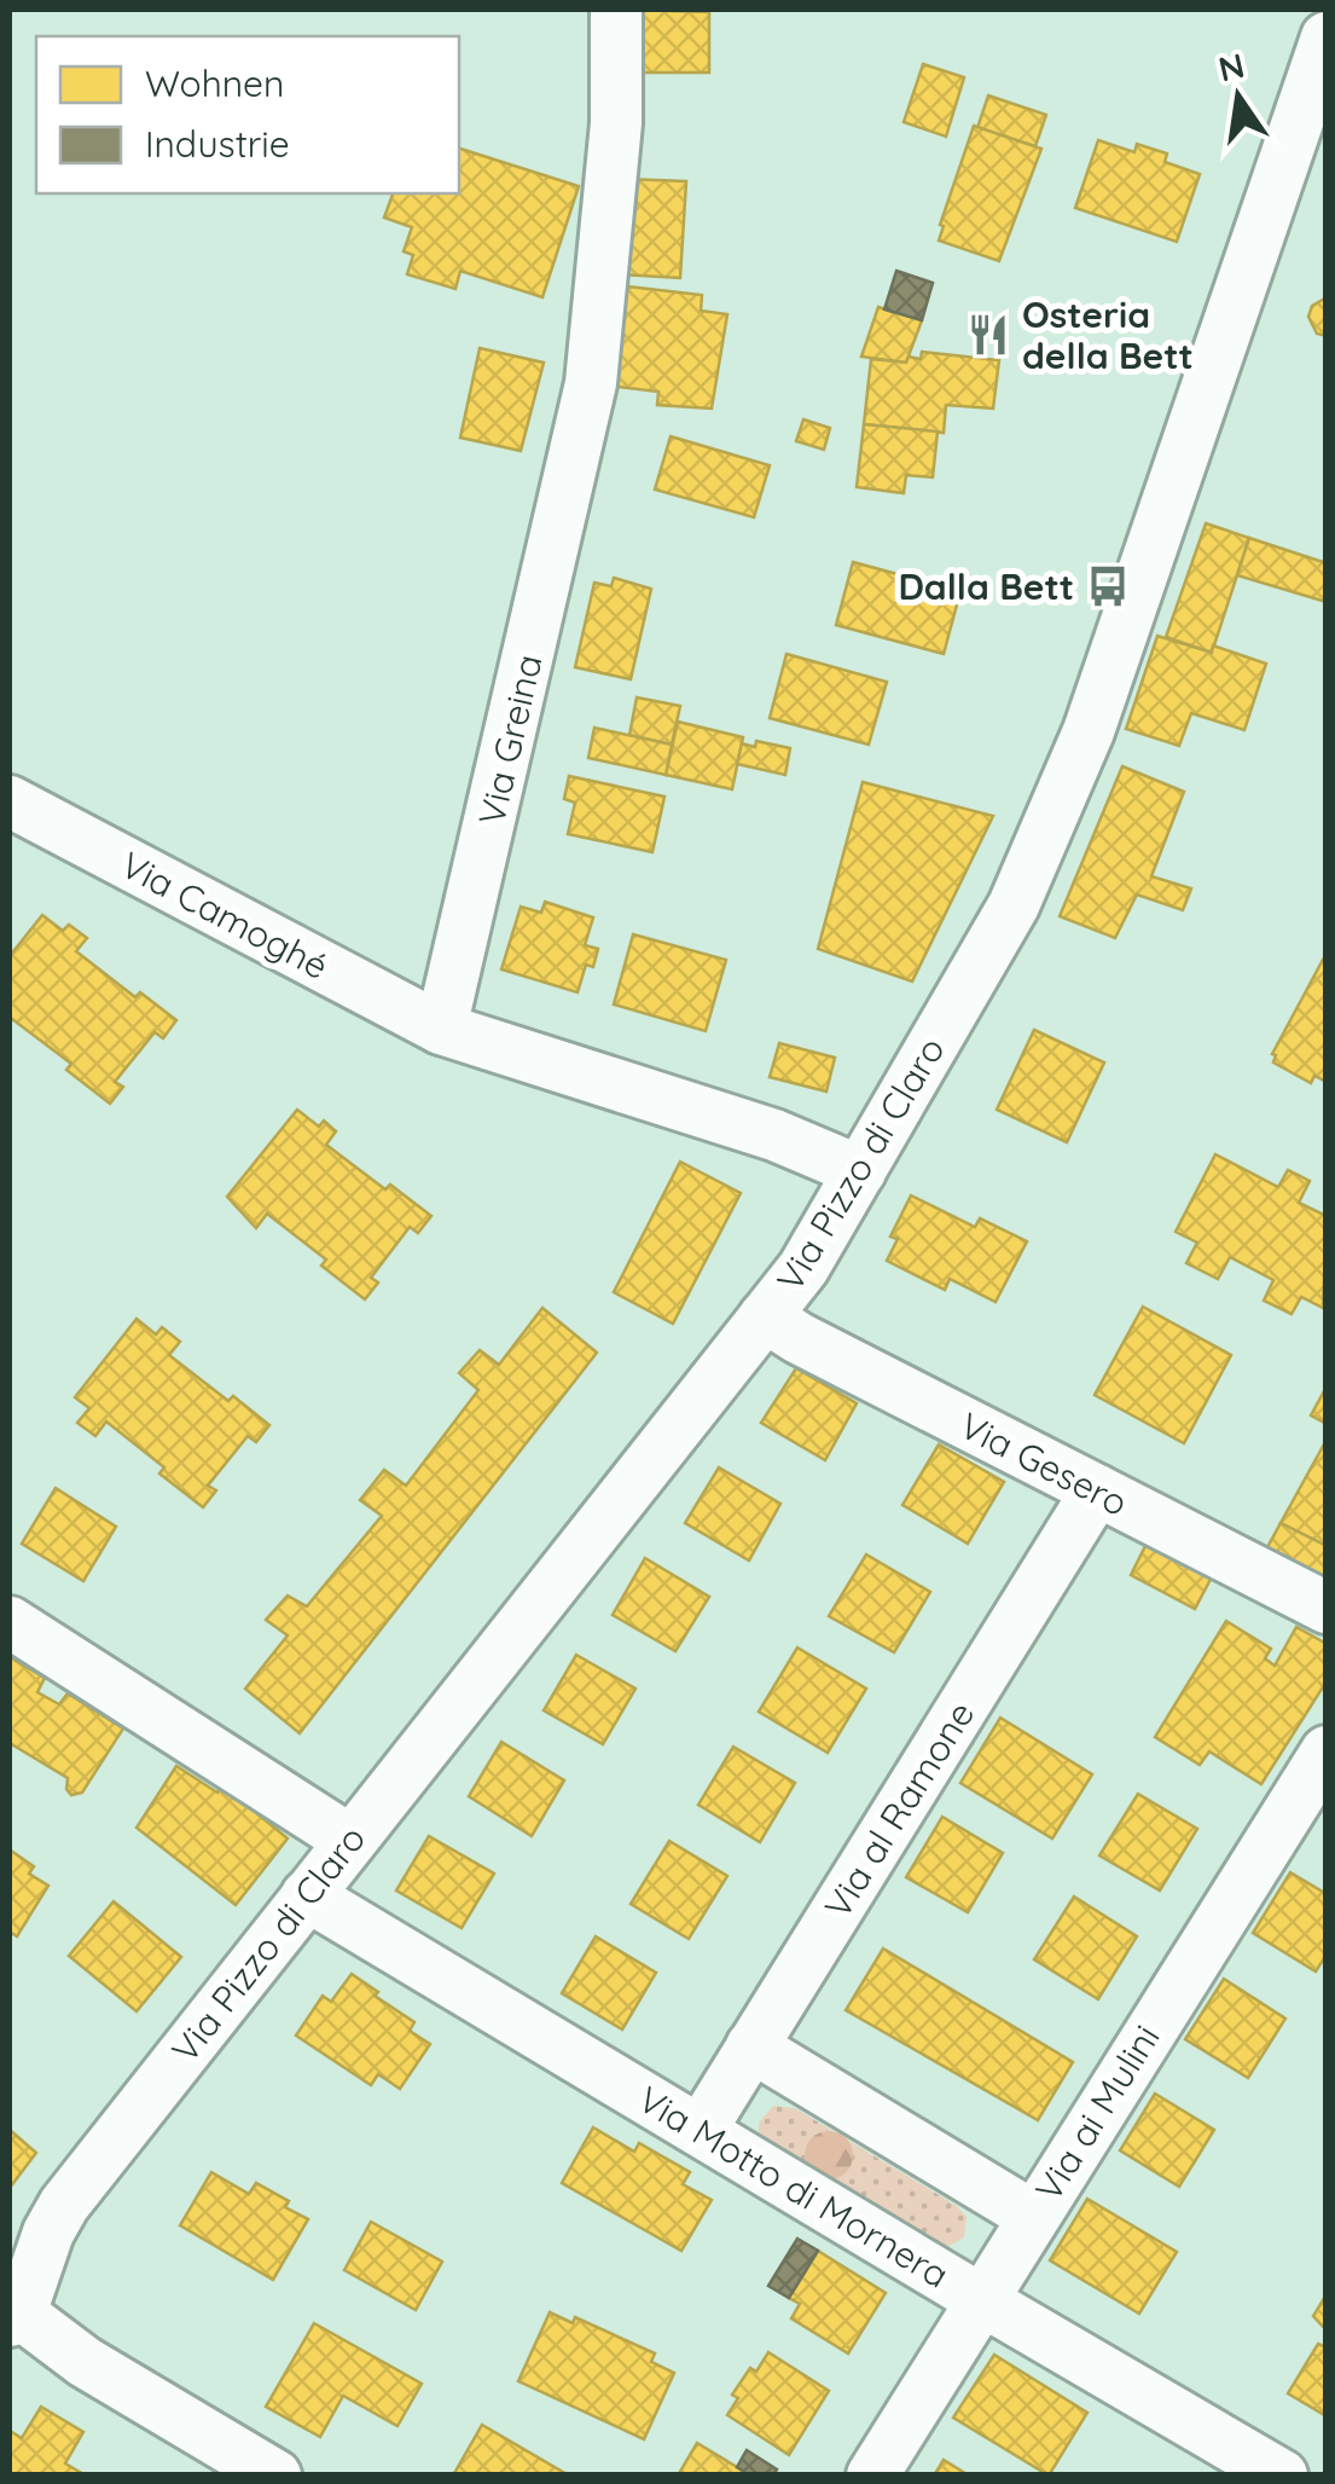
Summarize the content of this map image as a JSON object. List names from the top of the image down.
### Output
{
  "streets": {
    "street": [
      "Via Greina",
      "Via Camoghé",
      "Via Pizzo di Claro",
      "Via Gesero",
      "Via al Ramone",
      "Via ai Mulini",
      "Via Motto di Mornera"
    ]
  },
  "crossings": [
    ["Via Greina", "Via Camoghé"],
    ["Via Pizzo di Claro", "Via Gesero"],
    ["Via Pizzo di Claro", "Via Motto di Mornera"],
    ["Via Gesero", "Via al Ramone"],
    ["Via al Ramone", "Via Motto di Mornera"],
    ["Via ai Mulini", "Via Motto di Mornera"]
  ],
  "places": {
    "restaurant": ["Osteria della Bett"],
    "bus stop": ["Dalla Bett"]
  },
  "legend": ["Wohnen", "Industrie"],
  "north": "top"
}
